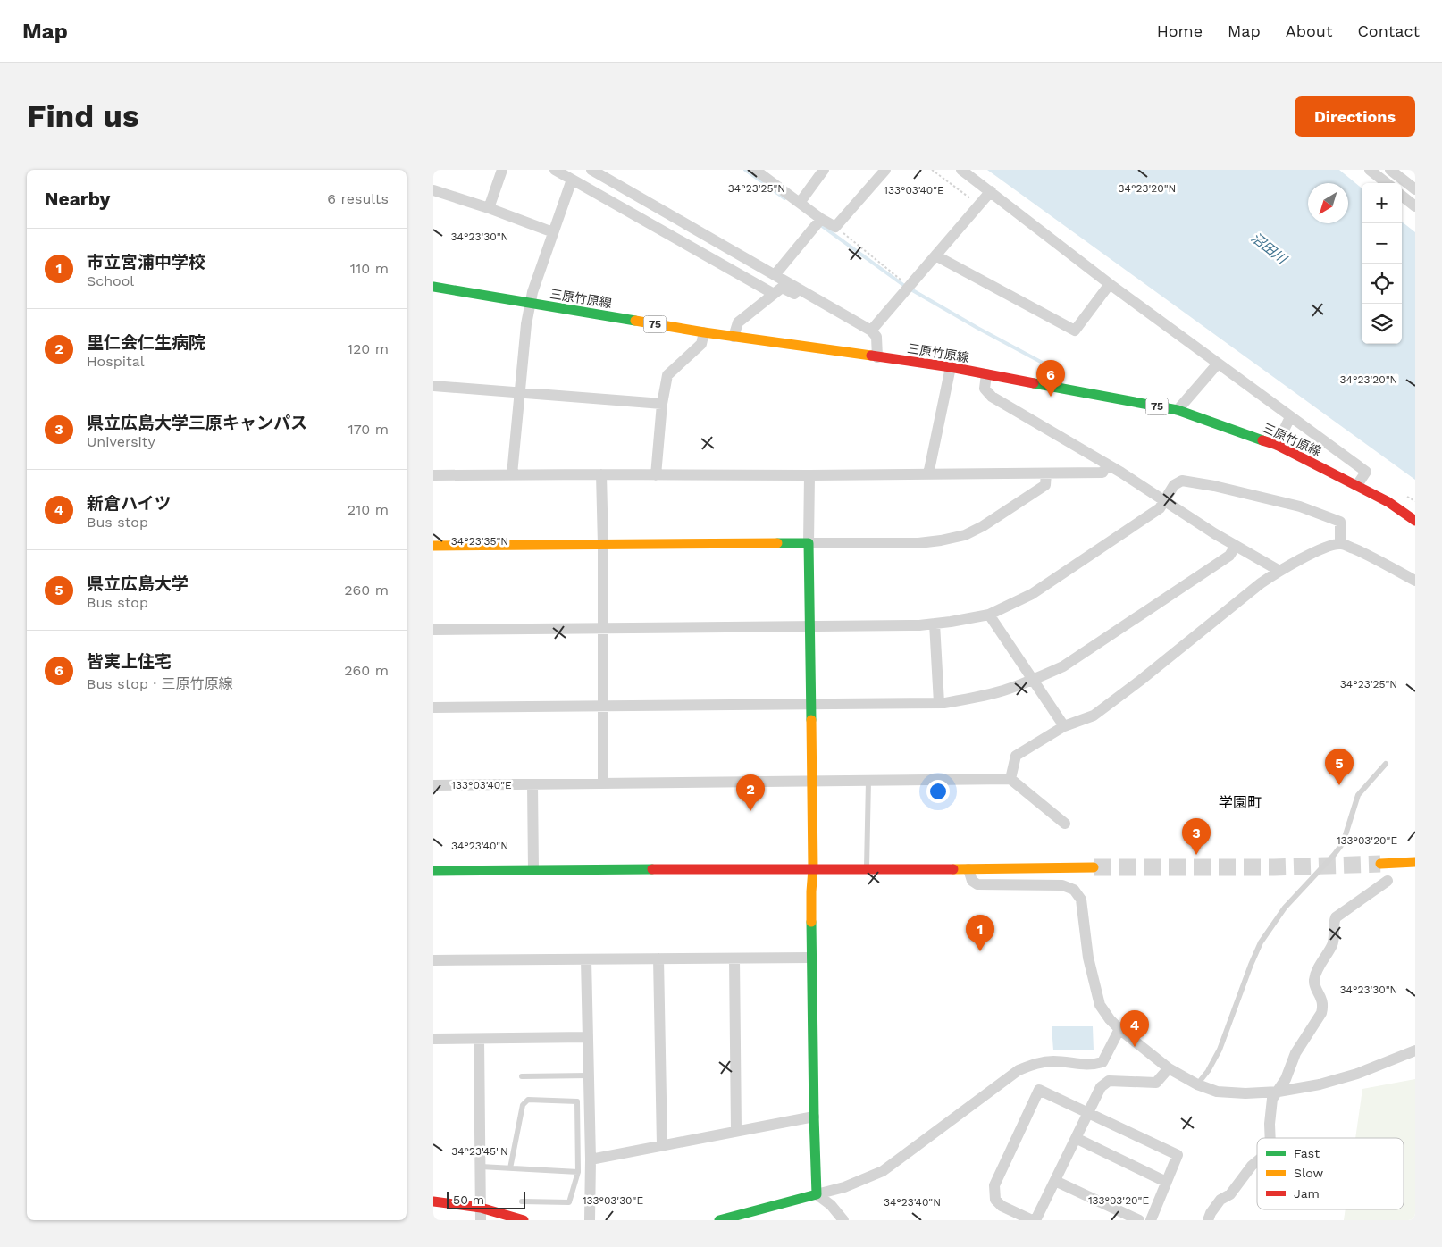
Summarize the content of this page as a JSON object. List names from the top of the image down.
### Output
{
  "streets": {
    "street": ["三原竹原線", "75"]
  },
  "districts": ["学園町"],
  "water": ["沼田川"],
  "legend": ["Fast", "Slow", "Jam"],
  "scale_bar": "50 m",
  "north": "bottom left",
  "page": {
    "header": "Map",
    "nav": [
      "Home",
      "Map",
      "About",
      "Contact"
    ],
    "buttons": "Directions",
    "title": "Find us",
    "heading": ["Nearby", "6 results"],
    "map_buttons": ["+", "−"],
    "list": [
      {
        "mark": "1",
        "name": "市立宮浦中学校",
        "note": "School",
        "value": "110 m"
      },
      {
        "mark": "2",
        "name": "里仁会仁生病院",
        "note": "Hospital",
        "value": "120 m"
      },
      {
        "mark": "3",
        "name": "県立広島大学三原キャンパス",
        "note": "University",
        "value": "170 m"
      },
      {
        "mark": "4",
        "name": "新倉ハイツ",
        "note": "Bus stop",
        "value": "210 m"
      },
      {
        "mark": "5",
        "name": "県立広島大学",
        "note": "Bus stop",
        "value": "260 m"
      },
      {
        "mark": "6",
        "name": "皆実上住宅",
        "note": "Bus stop · 三原竹原線",
        "value": "260 m"
      }
    ],
    "pins": [
      "6",
      "5",
      "2",
      "3",
      "1",
      "4"
    ],
    "scale": "50 m"
  },
  "coordinates": [
    "34°23'25\"N",
    "34°23'20\"N",
    "133°03'40\"E",
    "34°23'30\"N",
    "34°23'35\"N",
    "133°03'20\"E",
    "34°23'40\"N",
    "34°23'45\"N",
    "133°03'30\"E"
  ]
}
